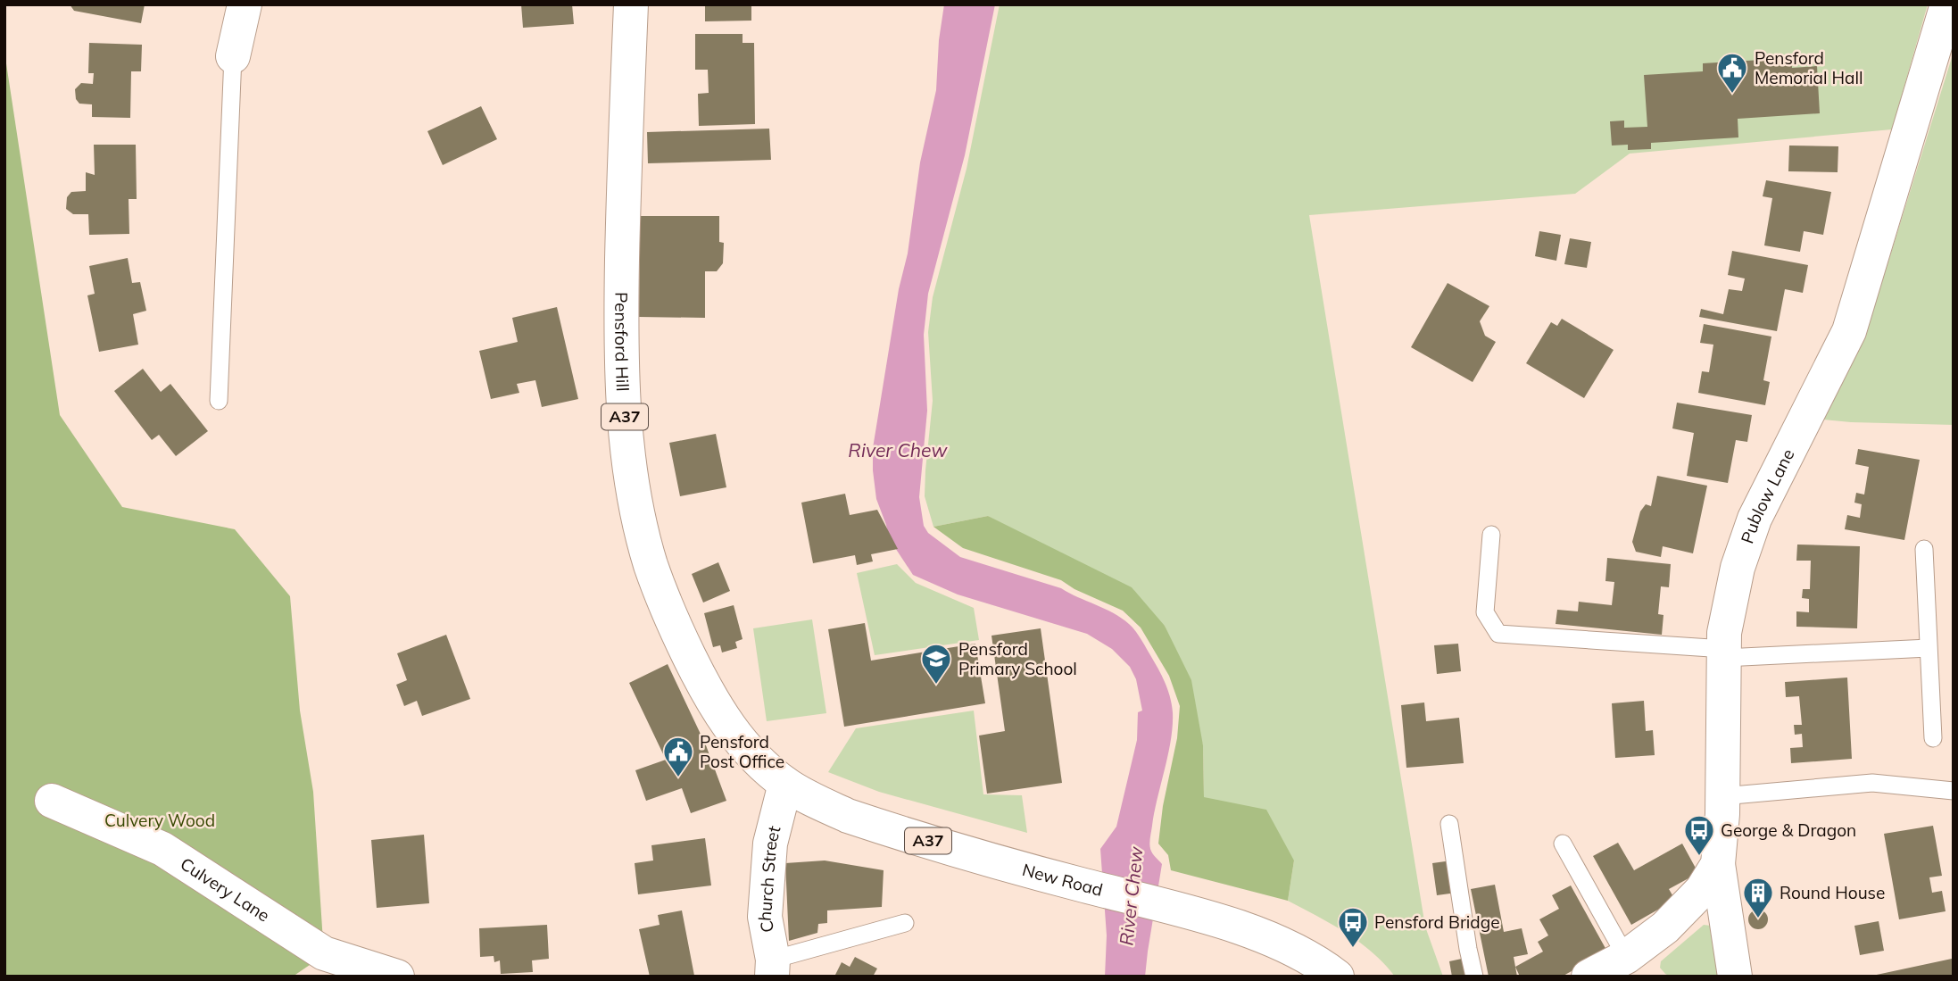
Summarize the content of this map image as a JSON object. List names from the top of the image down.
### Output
{
  "streets": {
    "main road": [
      "Pensford Hill",
      "A37",
      "Publow Lane",
      "New Road",
      "Church Street",
      "Culvery Lane"
    ]
  },
  "crossings": [
    ["Pensford Hill", "New Road"],
    ["Pensford Hill", "Church Street"],
    ["New Road", "Church Street"]
  ],
  "water": ["River Chew"],
  "parks": ["Culvery Wood"],
  "places": {
    "public building": ["Pensford Memorial Hall", "Pensford Post Office"],
    "school or university": ["Pensford Primary School"],
    "bus stop": ["George & Dragon", "Pensford Bridge"],
    "building": ["Round House"]
  }
}
